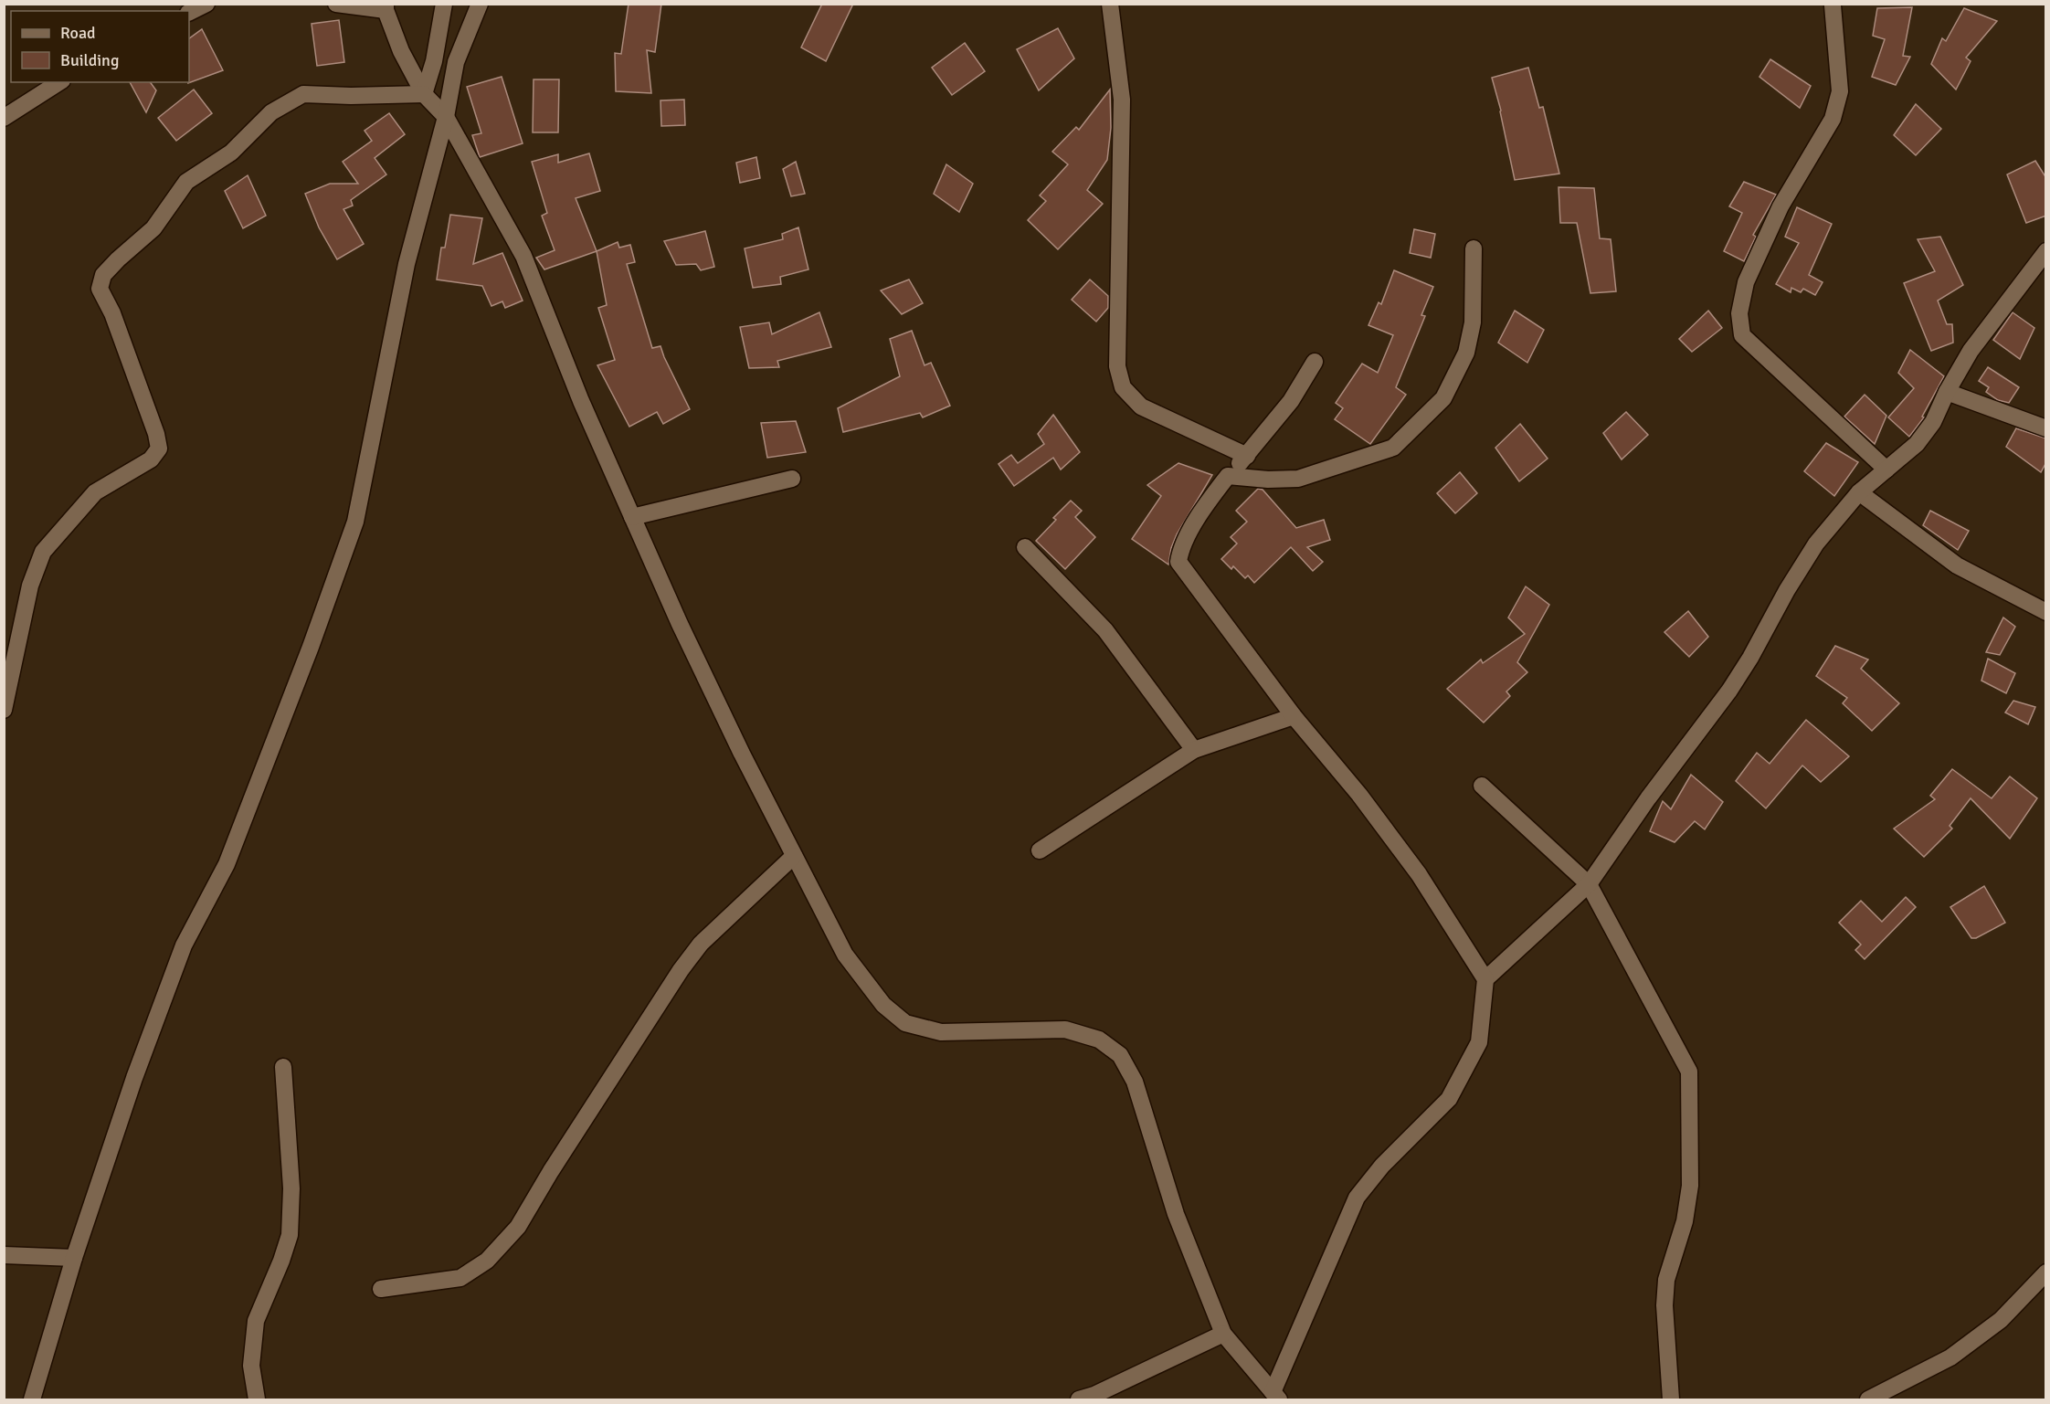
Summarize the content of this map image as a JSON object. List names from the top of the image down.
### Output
{
  "legend": ["Road", "Building"]
}
